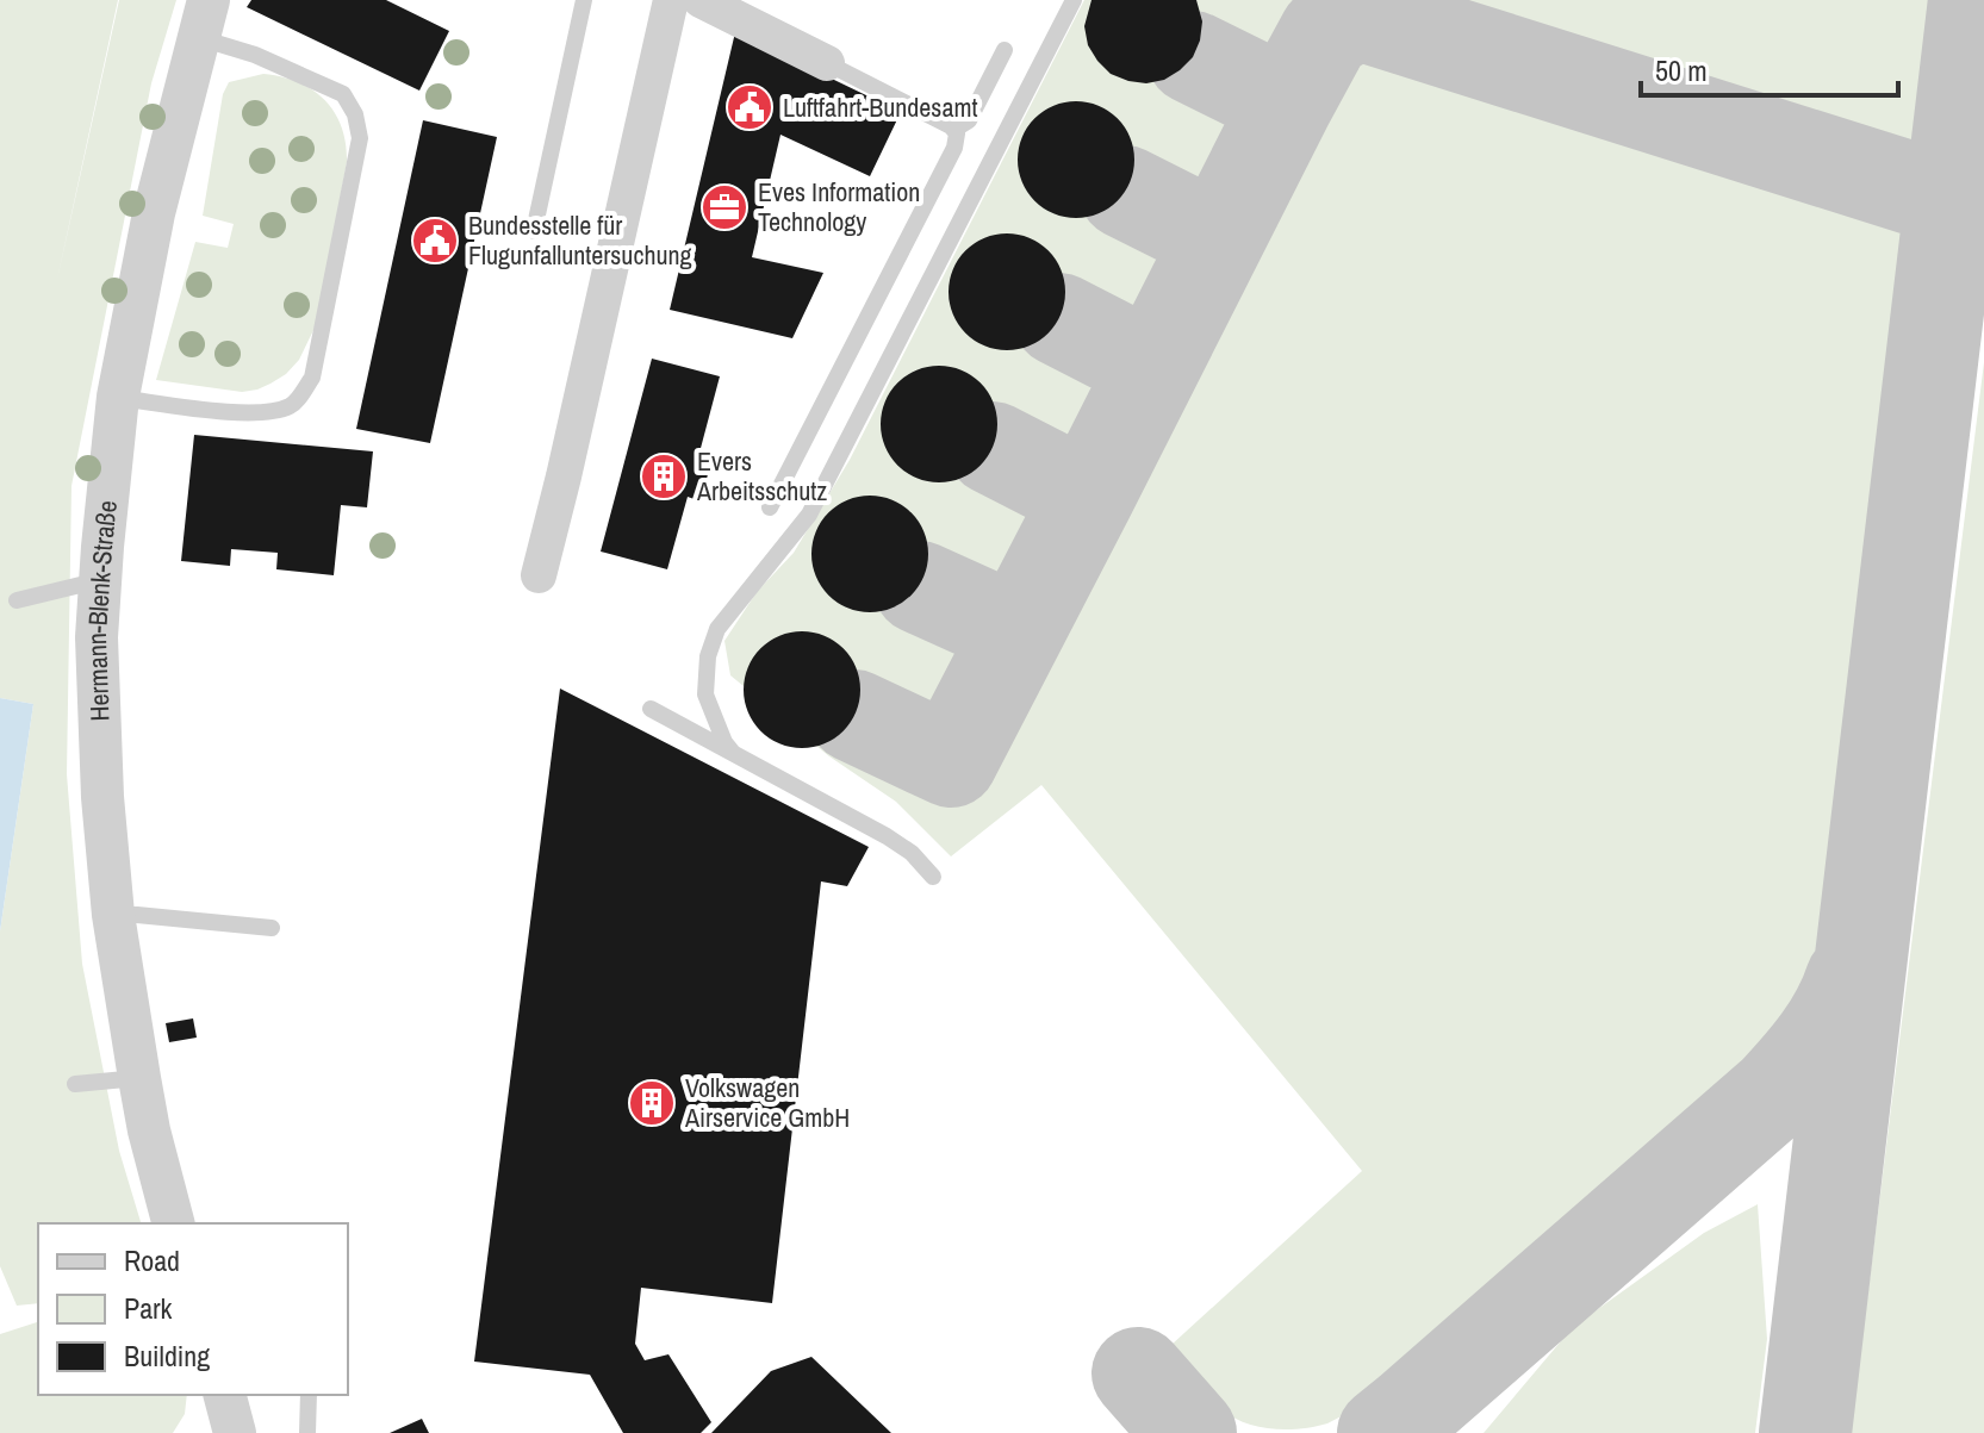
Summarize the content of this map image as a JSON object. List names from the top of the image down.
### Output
{
  "streets": {
    "street": ["Hermann-Blenk-Straße"]
  },
  "places": {
    "public building": ["Luftfahrt-Bundesamt", "Bundesstelle für Flugunfalluntersuchung"],
    "office": ["Eves Information Technology"],
    "building": ["Evers Arbeitsschutz", "Volkswagen Airservice GmbH"]
  },
  "legend": ["Road", "Park", "Building"],
  "scale_bar": "50 m"
}
